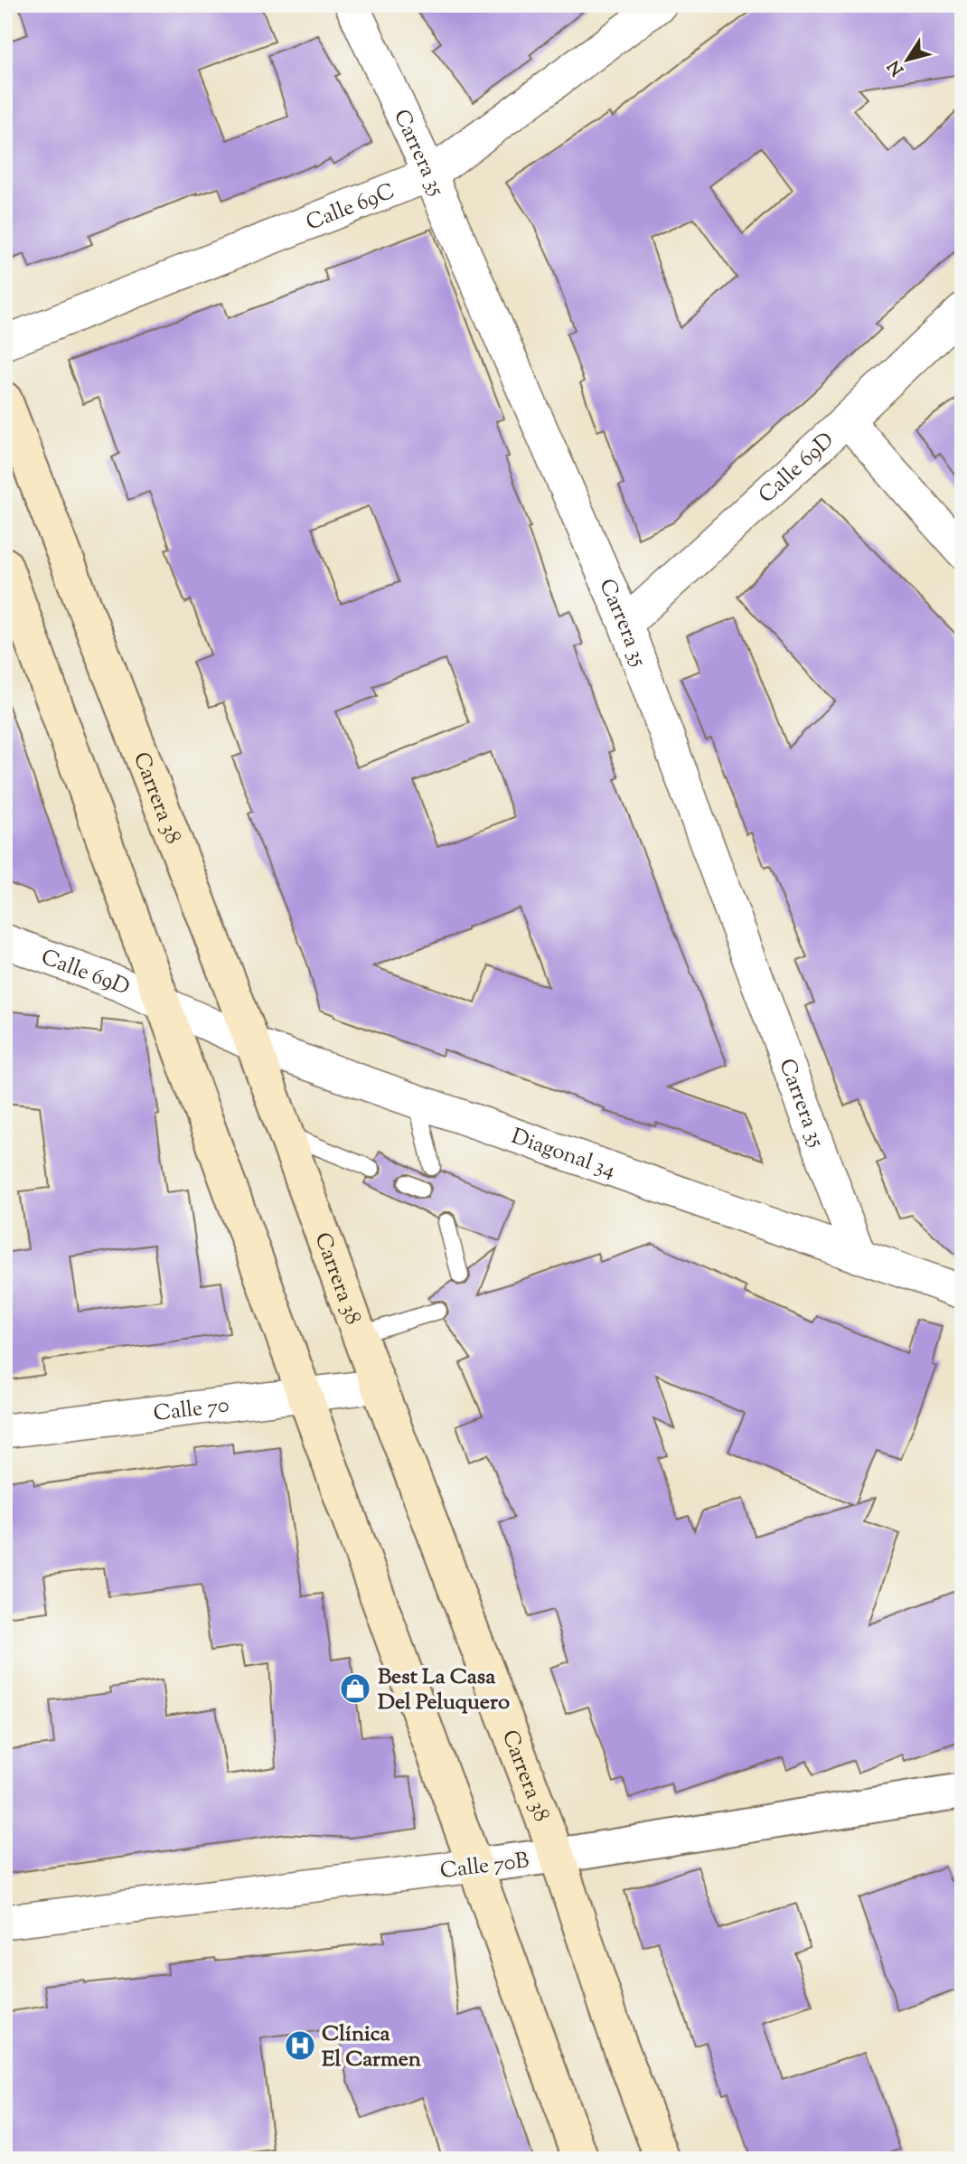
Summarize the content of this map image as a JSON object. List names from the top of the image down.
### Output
{
  "streets": {
    "main road": ["Carrera 38"],
    "street": [
      "Carrera 35",
      "Calle 69C",
      "Calle 69D",
      "Diagonal 34",
      "Calle 70",
      "Calle 70B"
    ]
  },
  "crossings": [
    ["Carrera 35", "Calle 69C"],
    ["Carrera 35", "Calle 69D"],
    ["Carrera 35", "Diagonal 34"],
    ["Calle 69D", "Diagonal 34"],
    ["Carrera 38", "Diagonal 34"],
    ["Carrera 38", "Calle 70"],
    ["Carrera 38", "Calle 70B"]
  ],
  "places": {
    "shop": ["Best La Casa Del Peluquero"],
    "hospital": ["Clínica El Carmen"]
  },
  "north": "bottom left"
}
